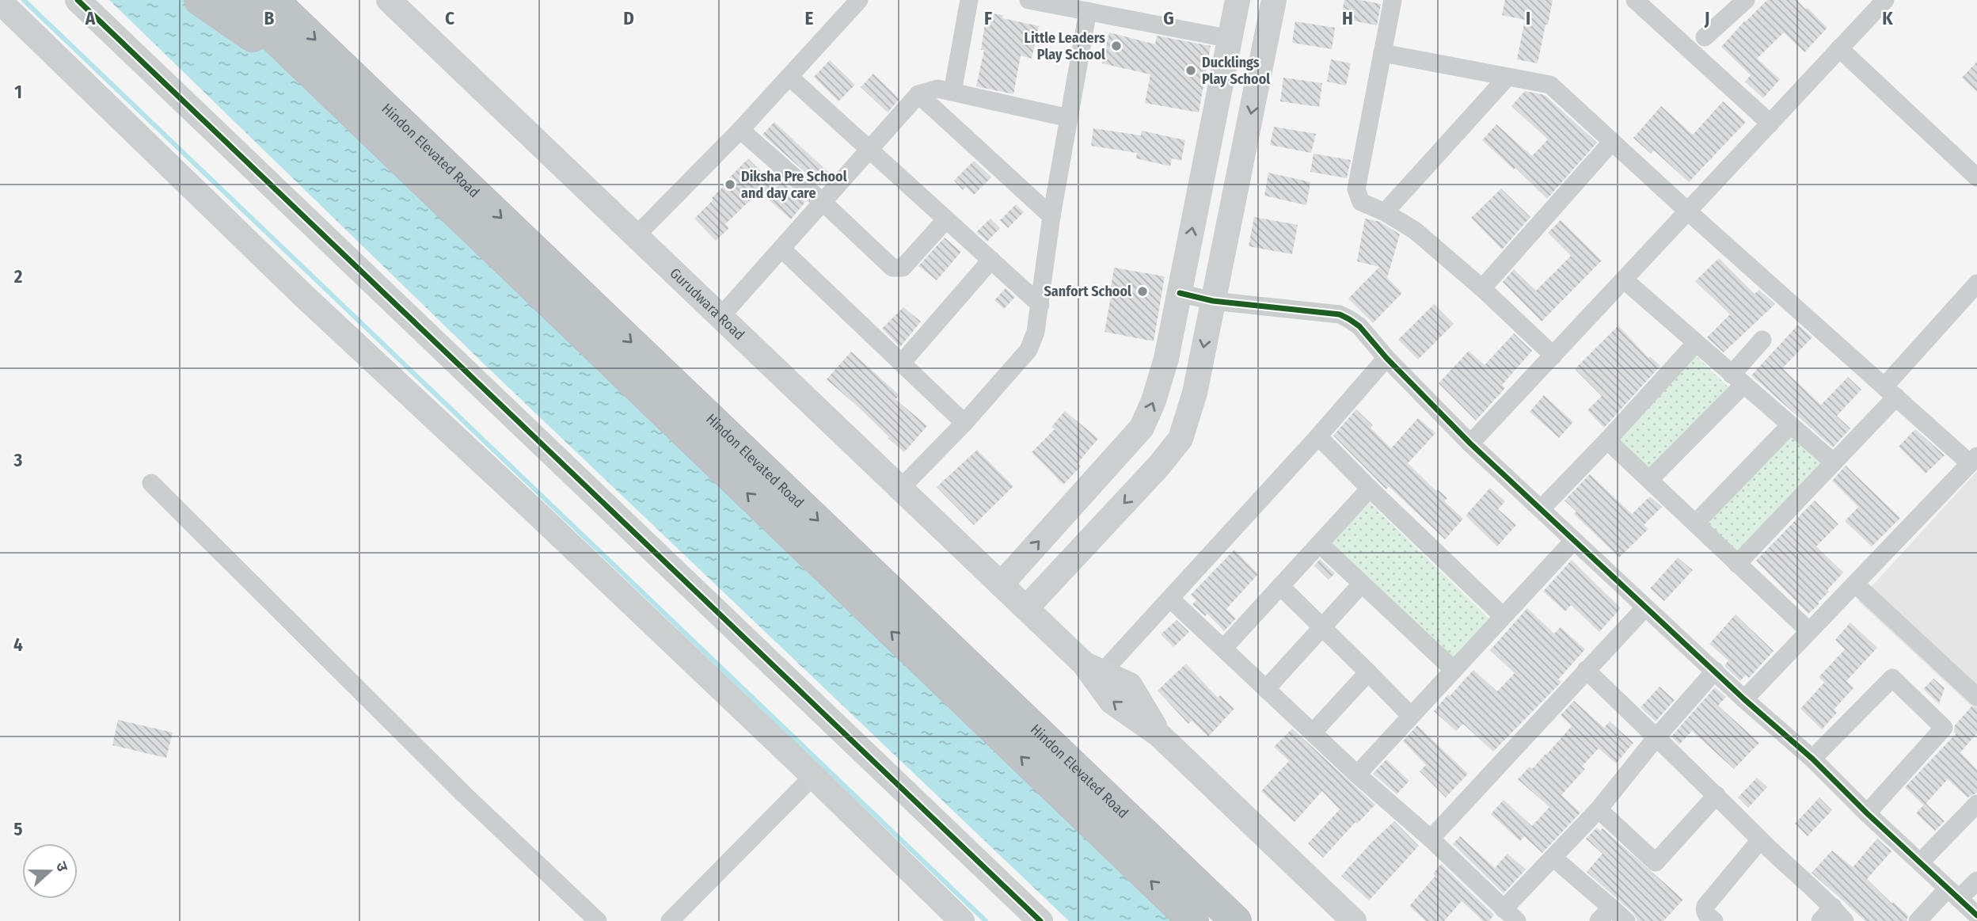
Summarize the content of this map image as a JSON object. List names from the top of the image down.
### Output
{
  "streets": {
    "highway": ["Hindon Elevated Road"],
    "street": ["Gurudwara Road"]
  },
  "places": [
    "Little Leaders Play School",
    "Ducklings Play School",
    "Diksha Pre School and day care",
    "Sanfort School"
  ],
  "north": "right",
  "grid": {
    "columns": [
      "A",
      "B",
      "C",
      "D",
      "E",
      "F",
      "G",
      "H",
      "I",
      "J",
      "K"
    ],
    "rows": [
      "1",
      "2",
      "3",
      "4",
      "5"
    ]
  }
}
